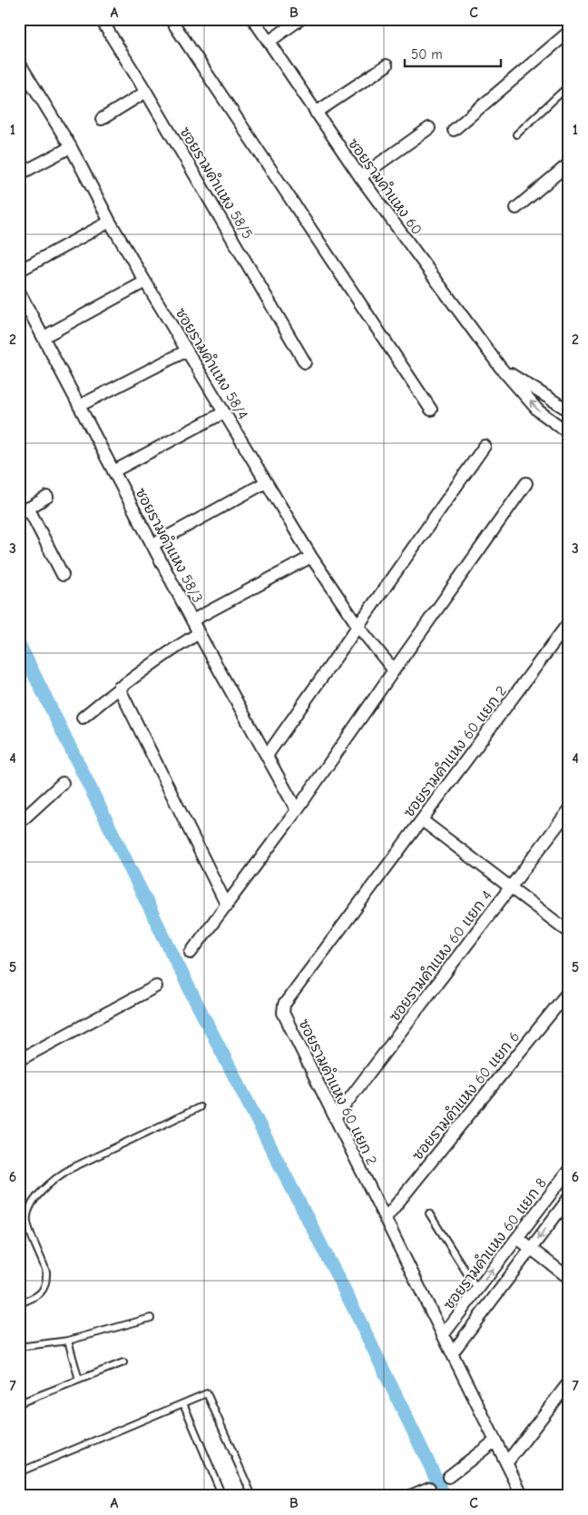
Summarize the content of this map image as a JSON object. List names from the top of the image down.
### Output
{
  "streets": {
    "street": [
      "ซอยรามคำแหง 58/5",
      "ซอยรามคำแหง 60",
      "ซอยรามคำแหง 58/4",
      "ซอยรามคำแหง 58/3",
      "ซอยรามคำแหง 60 แยก 2",
      "ซอยรามคำแหง 60 แยก 4",
      "ซอยรามคำแหง 60 แยก 6",
      "ซอยรามคำแหง 60 แยก 8"
    ]
  },
  "crossings": [
    ["ซอยรามคำแหง 60 แยก 2", "ซอยรามคำแหง 60 แยก 4"],
    ["ซอยรามคำแหง 60 แยก 2", "ซอยรามคำแหง 60 แยก 6"],
    ["ซอยรามคำแหง 60 แยก 2", "ซอยรามคำแหง 60 แยก 8"]
  ],
  "scale_bar": "50 m",
  "grid": {
    "columns": ["A", "B", "C"],
    "rows": [
      "1",
      "2",
      "3",
      "4",
      "5",
      "6",
      "7"
    ]
  }
}
